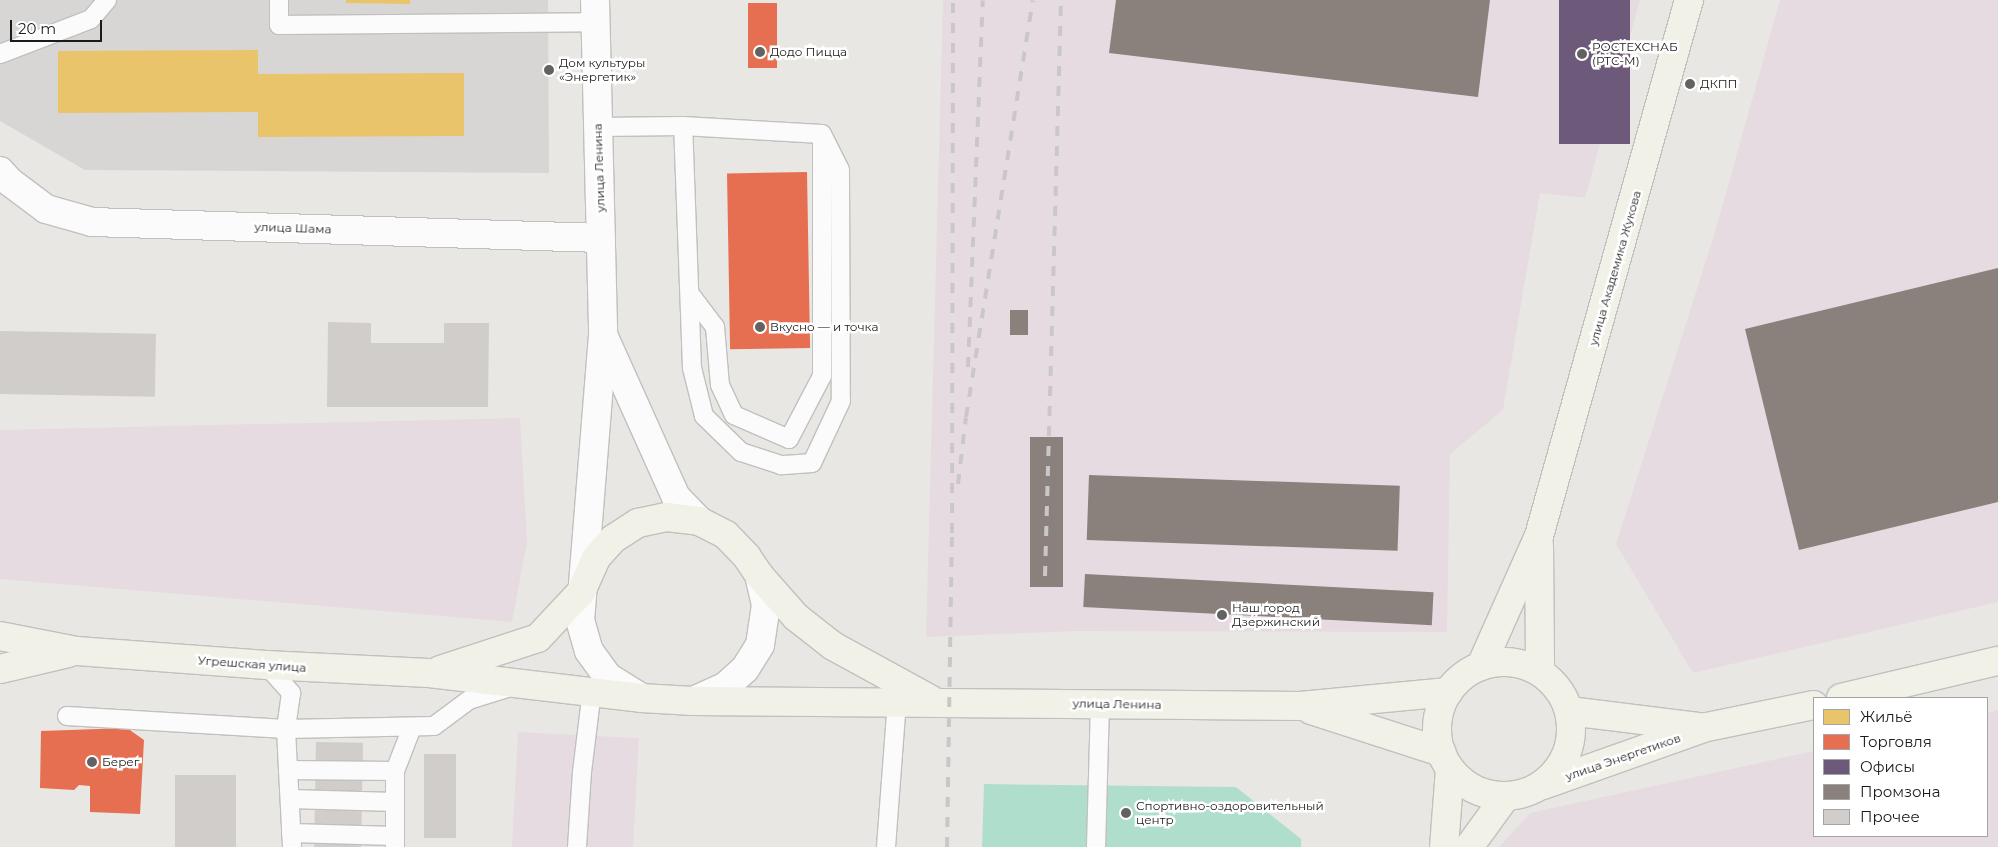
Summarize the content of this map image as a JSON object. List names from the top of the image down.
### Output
{
  "streets": {
    "main road": [
      "улица Ленина",
      "улица Академика Жукова",
      "Угрешская улица",
      "улица Энергетиков"
    ],
    "street": ["улица Шама"]
  },
  "crossings": [
    ["улица Ленина", "улица Шама"],
    ["улица Ленина", "улица Академика Жукова"],
    ["улица Ленина", "Угрешская улица"],
    ["улица Ленина", "улица Энергетиков"],
    ["улица Академика Жукова", "улица Энергетиков"]
  ],
  "places": [
    "Додо Пицца",
    "РОСТЕХСНАБ (РТС-М)",
    "Дом культуры «Энергетик»",
    "ДКПП",
    "Вкусно — и точка",
    "Наш город Дзержинский",
    "Берег",
    "Спортивно-оздоровительный центр"
  ],
  "legend": [
    "Жильё",
    "Торговля",
    "Офисы",
    "Промзона",
    "Прочее"
  ],
  "scale_bar": "20 m"
}
